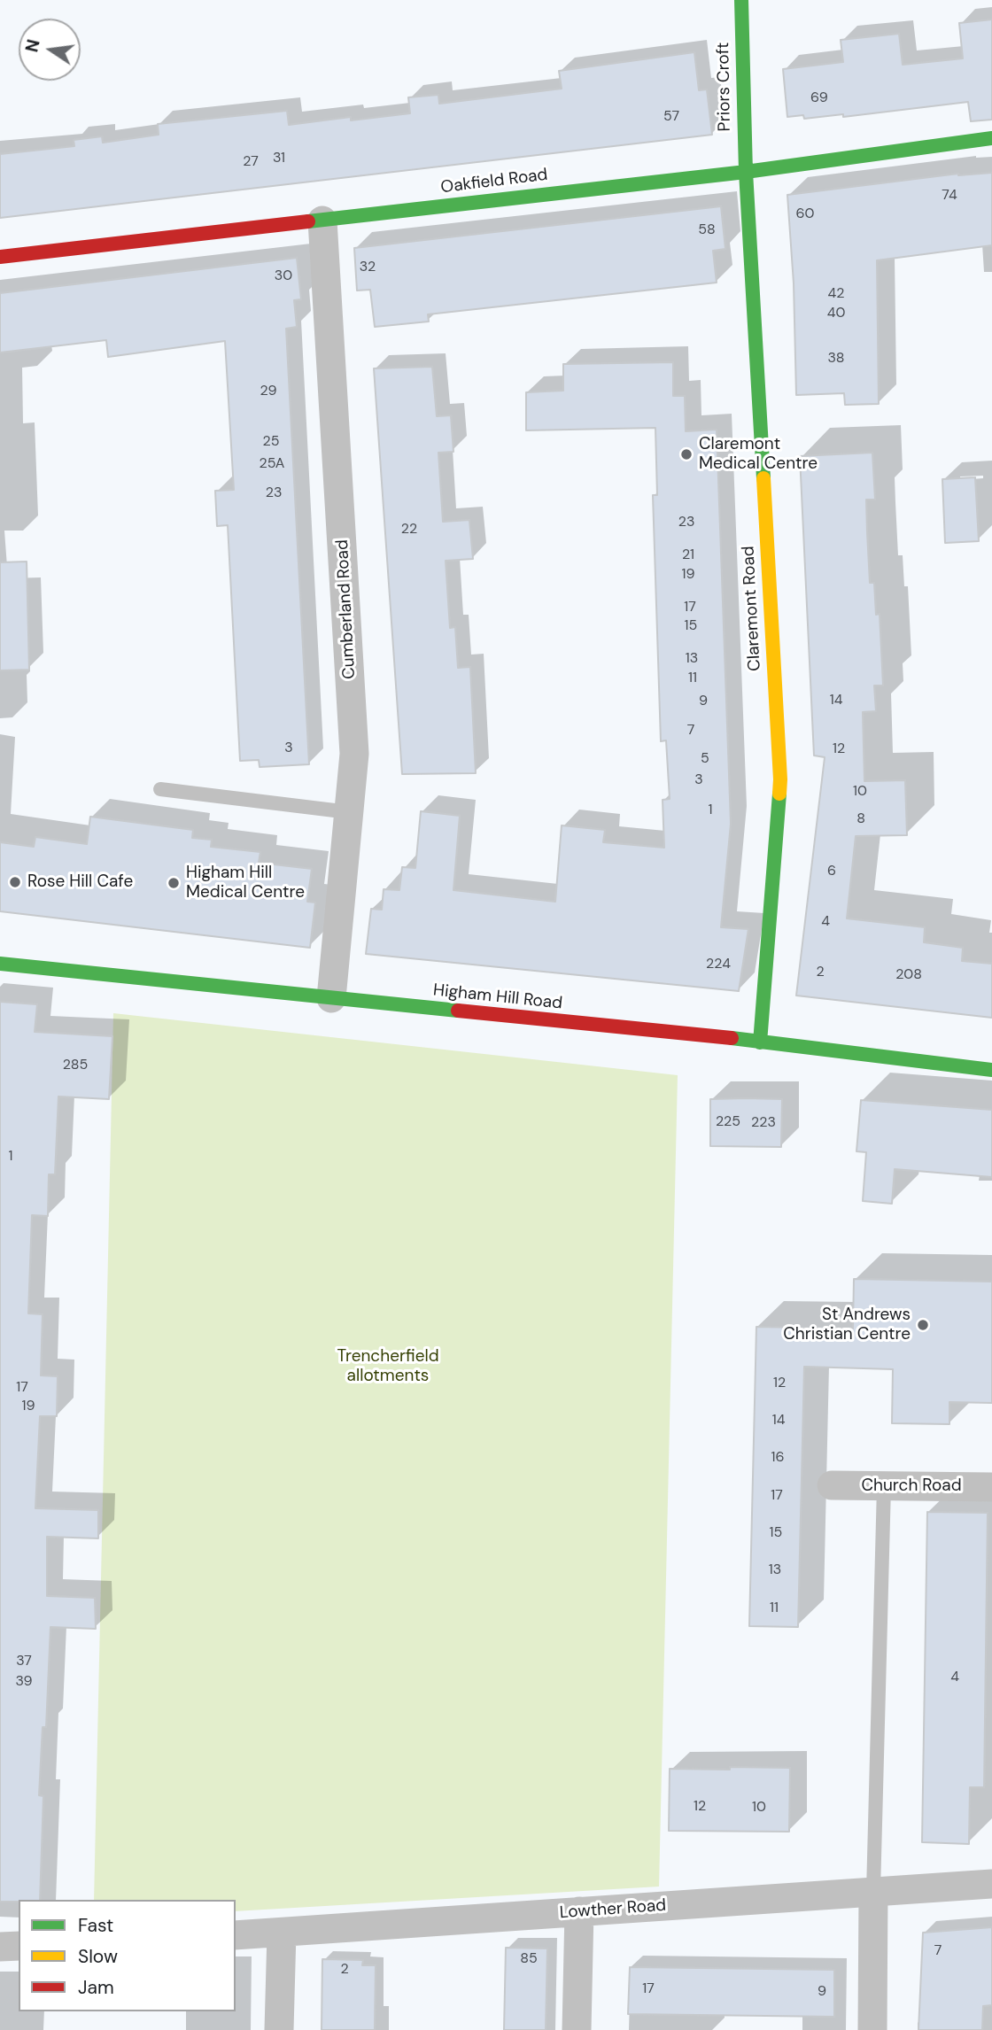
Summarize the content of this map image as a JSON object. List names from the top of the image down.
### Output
{
  "streets": {
    "street": [
      "Priors Croft",
      "Oakfield Road",
      "Claremont Road",
      "Cumberland Road",
      "Higham Hill Road",
      "Church Road",
      "Lowther Road"
    ]
  },
  "crossings": [
    ["Priors Croft", "Oakfield Road"],
    ["Priors Croft", "Claremont Road"],
    ["Oakfield Road", "Claremont Road"],
    ["Oakfield Road", "Cumberland Road"],
    ["Claremont Road", "Higham Hill Road"],
    ["Cumberland Road", "Higham Hill Road"]
  ],
  "parks": ["Trencherfield allotments"],
  "places": [
    "Claremont Medical Centre",
    "Rose Hill Cafe",
    "Higham Hill Medical Centre",
    "St Andrews Christian Centre"
  ],
  "house_numbers": [
    "69",
    "57",
    "31",
    "27",
    "74",
    "60",
    "58",
    "32",
    "30",
    "42",
    "40",
    "38",
    "29",
    "25",
    "25A",
    "23",
    "23",
    "22",
    "21",
    "19",
    "17",
    "15",
    "13",
    "11",
    "14",
    "9",
    "7",
    "3",
    "12",
    "5",
    "3",
    "10",
    "1",
    "8",
    "6",
    "4",
    "224",
    "2",
    "208",
    "285",
    "225",
    "223",
    "1",
    "12",
    "17",
    "19",
    "14",
    "16",
    "17",
    "15",
    "13",
    "11",
    "37",
    "4",
    "39",
    "12",
    "10",
    "7",
    "85",
    "2",
    "17",
    "9"
  ],
  "legend": ["Fast", "Slow", "Jam"],
  "north": "left"
}
